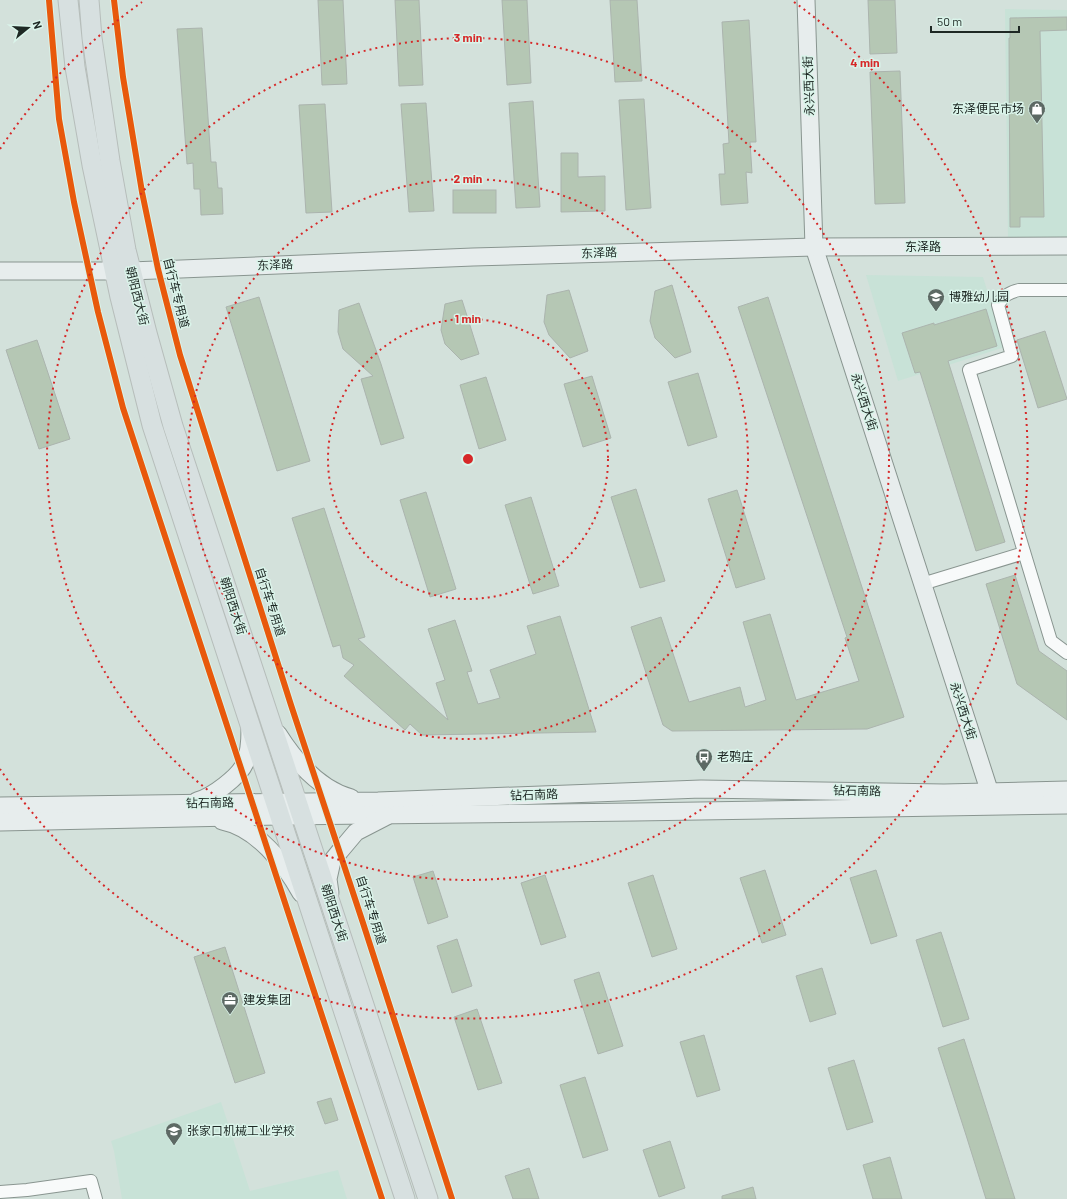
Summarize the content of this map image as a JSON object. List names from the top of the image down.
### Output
{
  "streets": {
    "main road": [
      "永兴西大街",
      "东泽路",
      "朝阳西大街",
      "钻石南路"
    ],
    "cycle path": ["自行车专用道"]
  },
  "crossings": [
    ["永兴西大街", "东泽路"],
    ["永兴西大街", "钻石南路"],
    ["东泽路", "朝阳西大街"],
    ["朝阳西大街", "钻石南路"]
  ],
  "places": {
    "shop": ["东泽便民市场"],
    "school or university": ["博雅幼儿园", "张家口机械工业学校"],
    "bus stop": ["老鸦庄"],
    "office": ["建发集团"]
  },
  "scale_bar": "50 m",
  "north": "right",
  "rings": [
    "3 min",
    "4 min",
    "2 min",
    "1 min"
  ]
}
